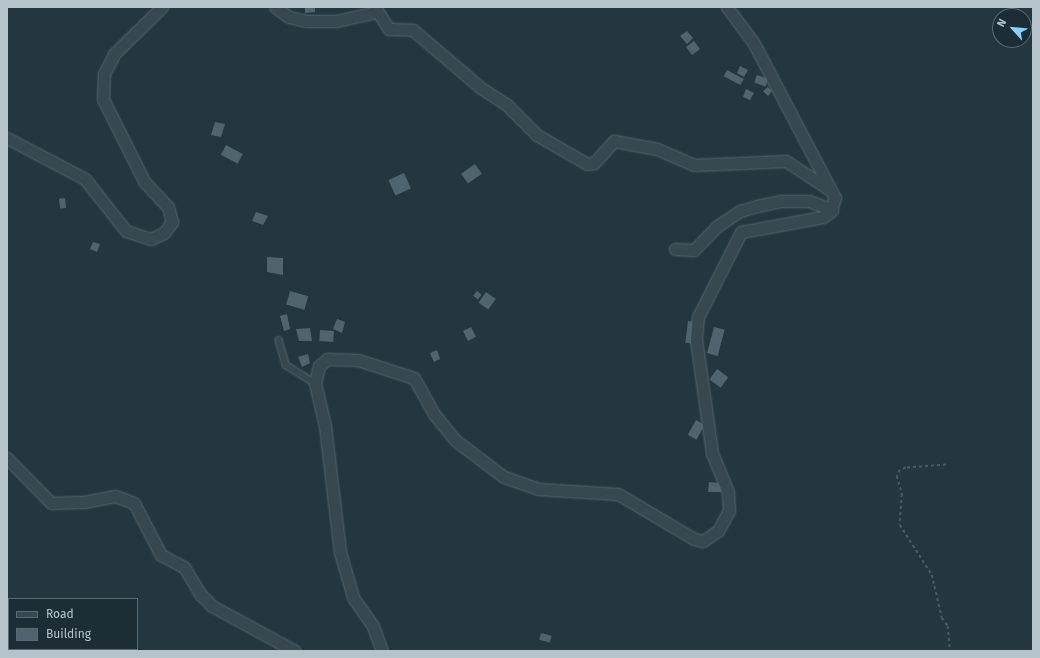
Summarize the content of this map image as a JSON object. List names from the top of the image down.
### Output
{
  "legend": ["Road", "Building"],
  "north": "top left"
}
